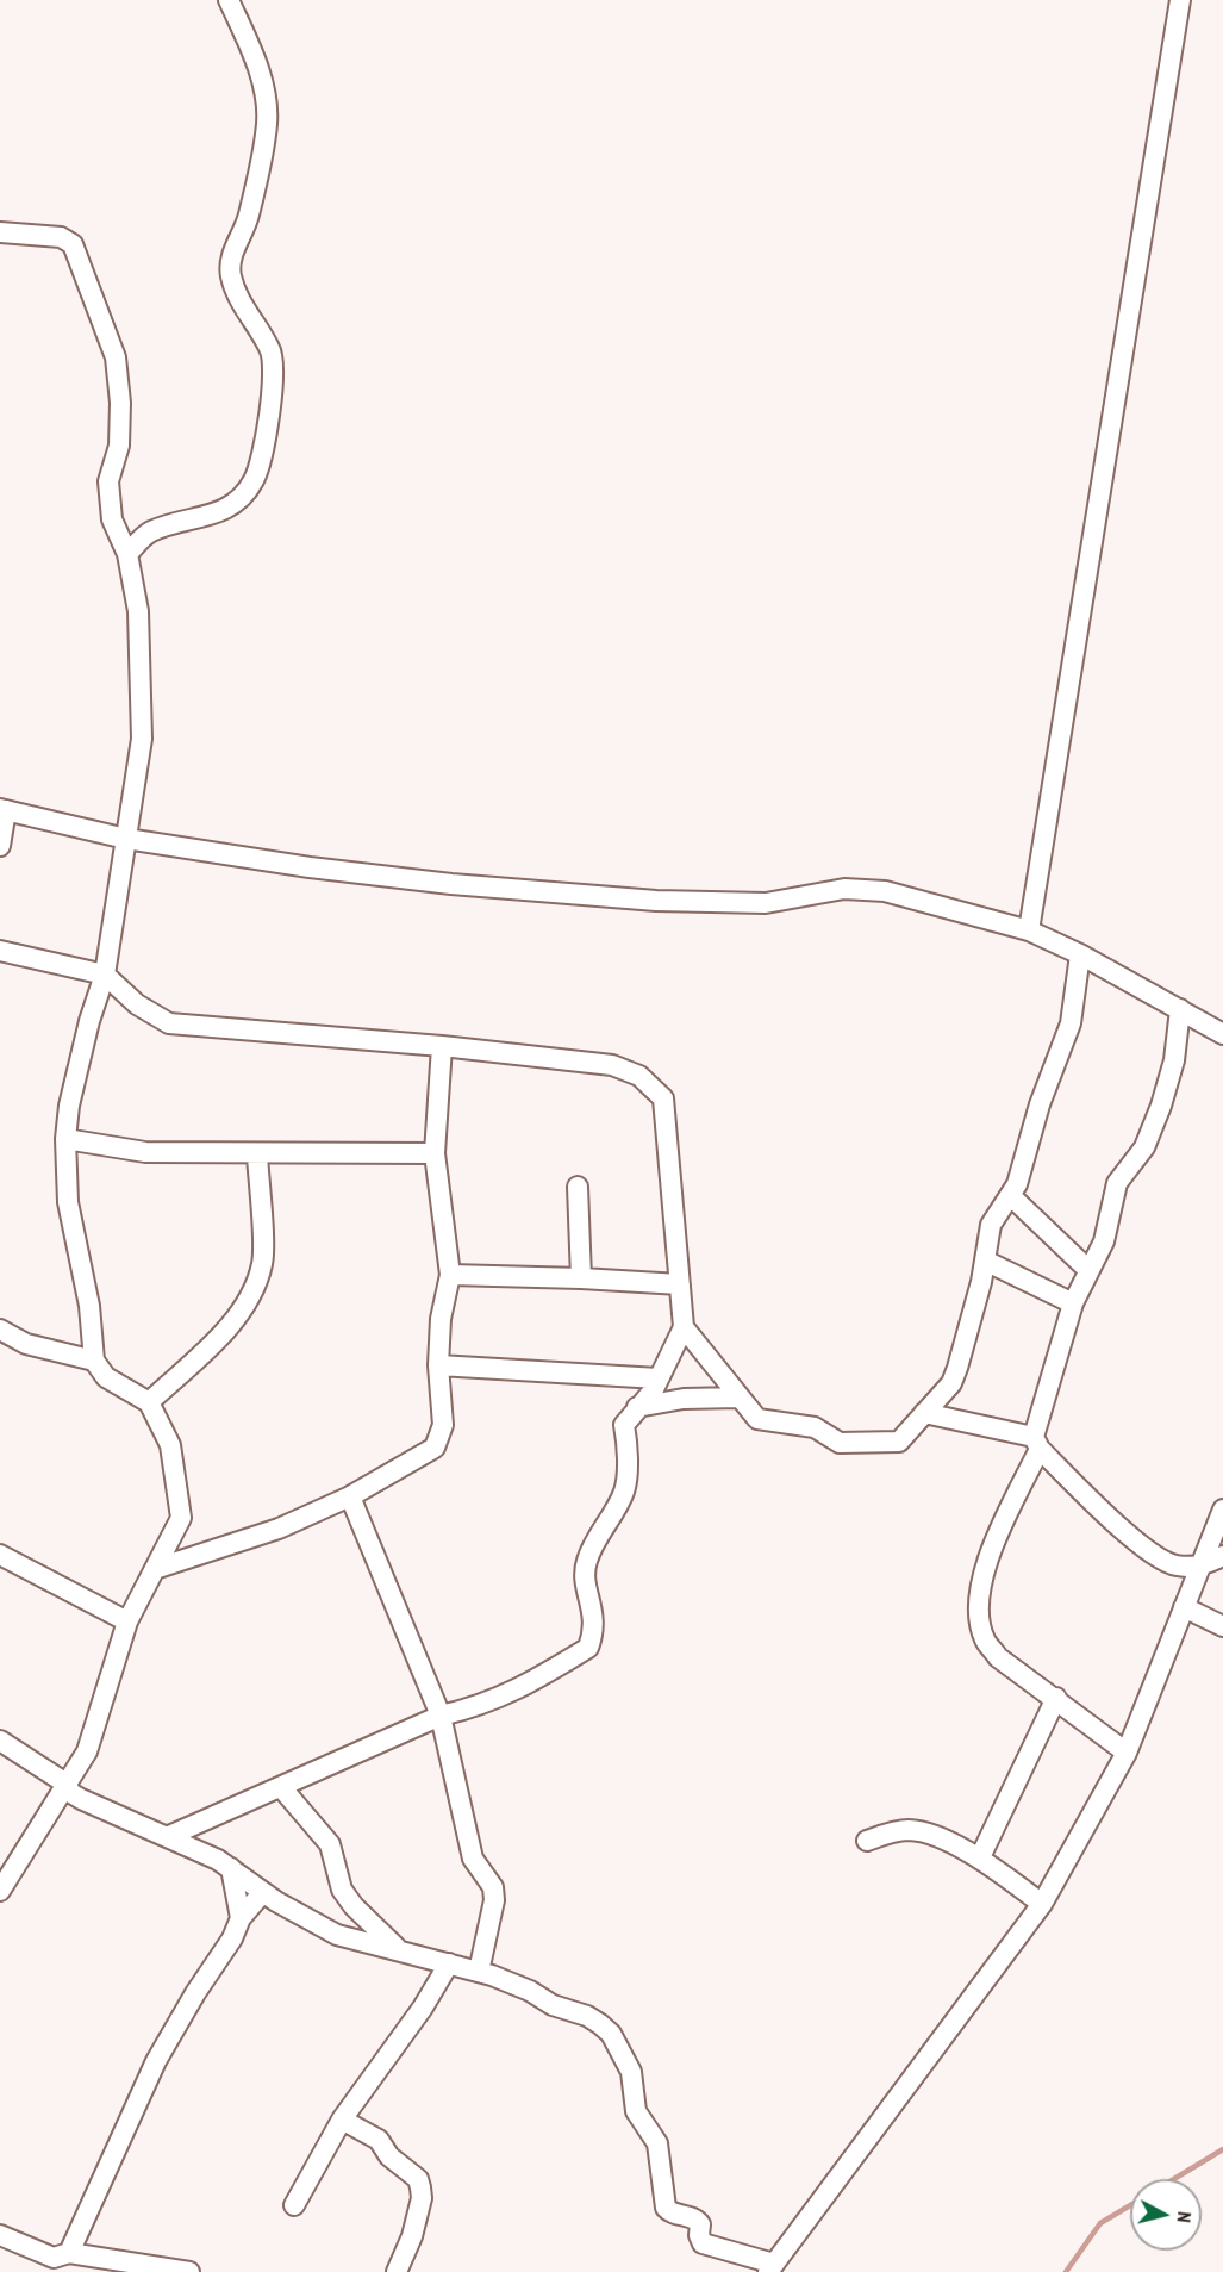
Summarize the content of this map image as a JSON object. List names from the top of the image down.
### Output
{
  "north": "right"
}
